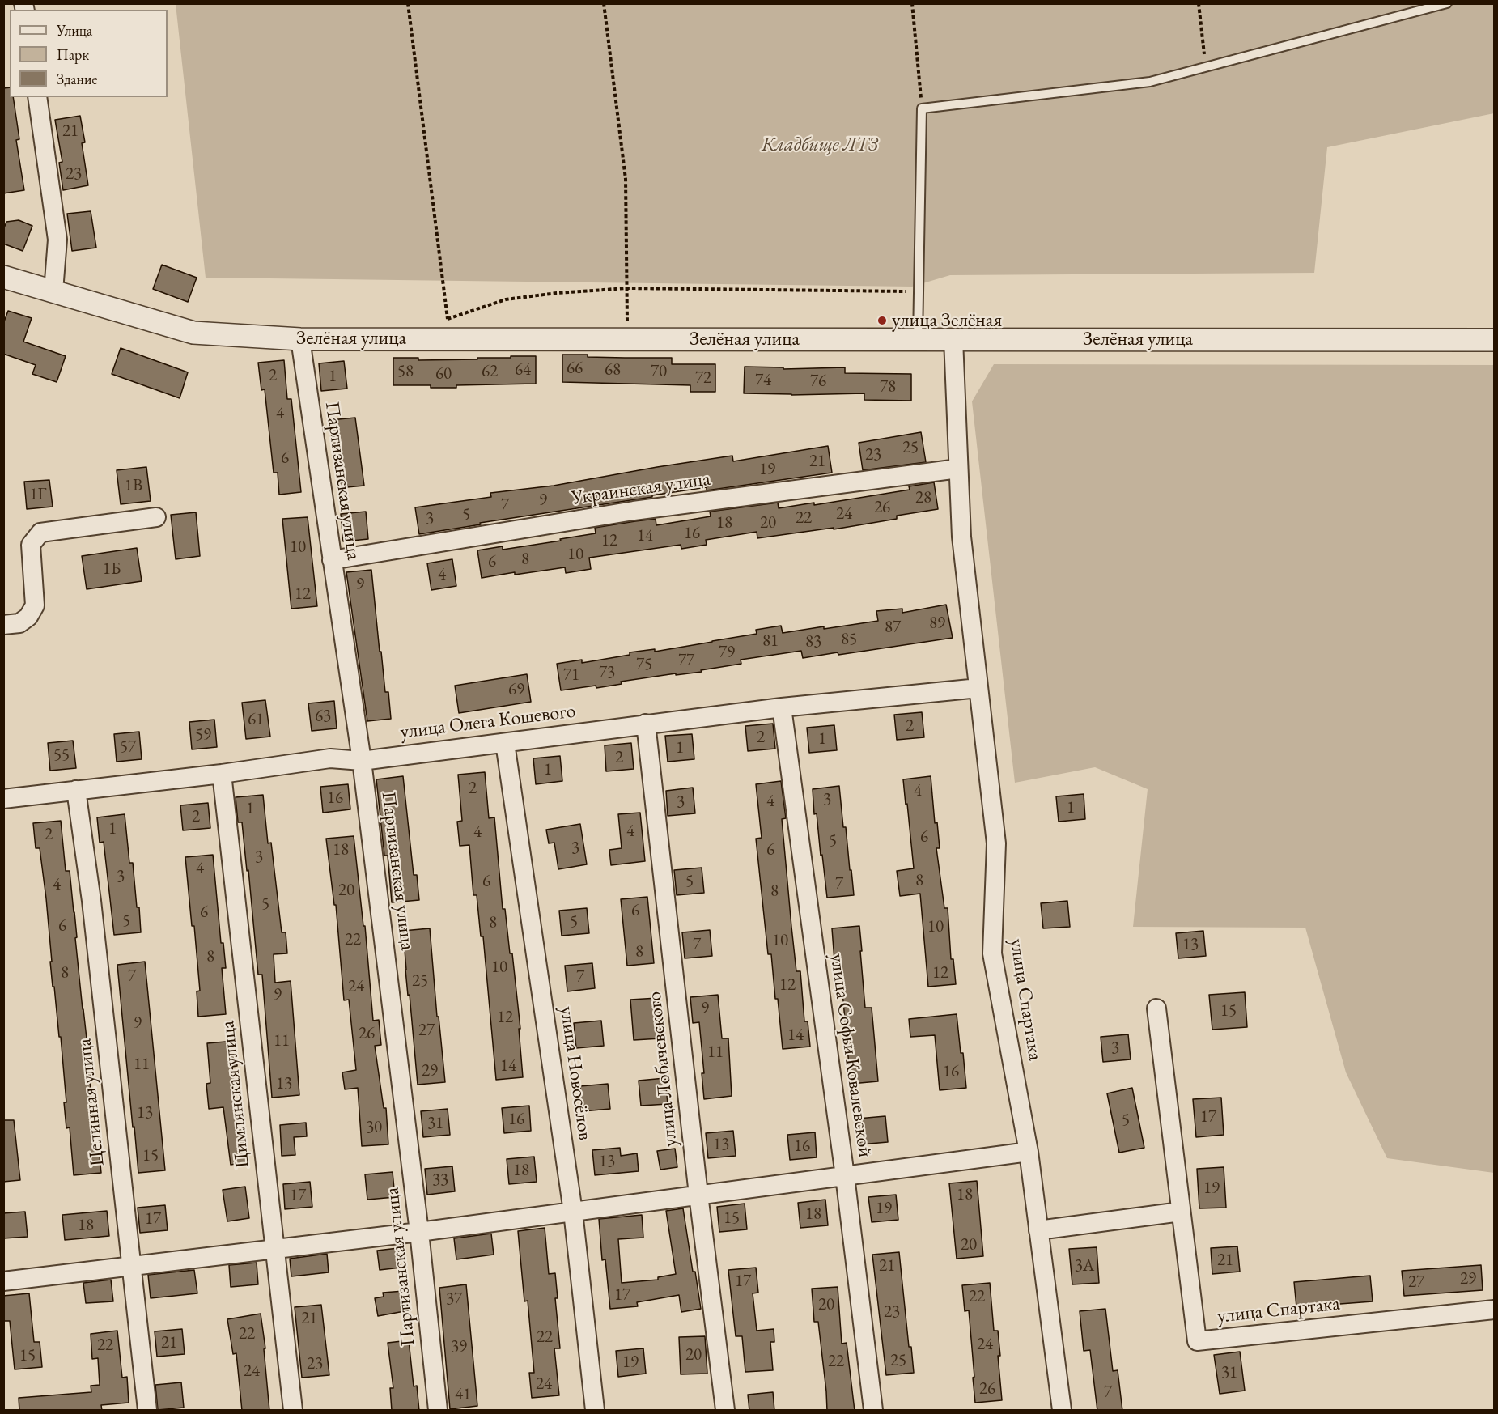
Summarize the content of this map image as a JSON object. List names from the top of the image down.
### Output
{
  "streets": {
    "street": [
      "Зелёная улица",
      "Партизанская улица",
      "Украинская улица",
      "улица Олега Кошевого",
      "улица Спартака",
      "улица Софьи Ковалевской",
      "улица Лобачевского",
      "улица Новосёлов",
      "Цимлянская улица",
      "Целинная улица"
    ]
  },
  "crossings": [
    ["Зелёная улица", "Партизанская улица"],
    ["Зелёная улица", "улица Спартака"],
    ["Партизанская улица", "Украинская улица"],
    ["Партизанская улица", "улица Олега Кошевого"],
    ["Украинская улица", "улица Спартака"],
    ["улица Олега Кошевого", "улица Спартака"],
    ["улица Олега Кошевого", "улица Софьи Ковалевской"],
    ["улица Олега Кошевого", "улица Лобачевского"],
    ["улица Олега Кошевого", "улица Новосёлов"],
    ["улица Олега Кошевого", "Цимлянская улица"],
    ["улица Олега Кошевого", "Целинная улица"]
  ],
  "parks": ["Кладбище ЛТЗ"],
  "places": ["улица Зелёная"],
  "house_numbers": [
    "21",
    "23",
    "66",
    "64",
    "68",
    "58",
    "62",
    "70",
    "60",
    "2",
    "1",
    "72",
    "74",
    "76",
    "78",
    "4",
    "25",
    "23",
    "6",
    "21",
    "19",
    "1В",
    "1Г",
    "28",
    "9",
    "7",
    "26",
    "24",
    "5",
    "22",
    "3",
    "18",
    "20",
    "16",
    "14",
    "12",
    "10",
    "10",
    "8",
    "6",
    "1Б",
    "4",
    "9",
    "12",
    "89",
    "87",
    "85",
    "81",
    "83",
    "79",
    "77",
    "75",
    "73",
    "71",
    "69",
    "63",
    "61",
    "2",
    "59",
    "2",
    "1",
    "57",
    "1",
    "55",
    "2",
    "1",
    "2",
    "4",
    "16",
    "3",
    "4",
    "3",
    "1",
    "1",
    "2",
    "1",
    "4",
    "4",
    "2",
    "6",
    "5",
    "3",
    "18",
    "6",
    "3",
    "4",
    "3",
    "8",
    "6",
    "5",
    "7",
    "4",
    "20",
    "8",
    "5",
    "6",
    "6",
    "5",
    "5",
    "8",
    "6",
    "10",
    "22",
    "10",
    "7",
    "13",
    "8",
    "8",
    "10",
    "8",
    "12",
    "7",
    "7",
    "25",
    "12",
    "24",
    "9",
    "9",
    "15",
    "12",
    "9",
    "27",
    "26",
    "14",
    "11",
    "3",
    "11",
    "11",
    "14",
    "29",
    "16",
    "13",
    "13",
    "17",
    "16",
    "5",
    "31",
    "30",
    "13",
    "16",
    "15",
    "13",
    "18",
    "33",
    "19",
    "18",
    "17",
    "19",
    "18",
    "15",
    "17",
    "18",
    "20",
    "21",
    "21",
    "3А",
    "29",
    "17",
    "27",
    "17",
    "22",
    "37",
    "20",
    "23",
    "21",
    "22",
    "22",
    "21",
    "24",
    "22",
    "39",
    "20",
    "15",
    "25",
    "22",
    "19",
    "23",
    "24",
    "31",
    "24",
    "26",
    "7",
    "41"
  ],
  "legend": ["Улица", "Парк", "Здание"]
}
